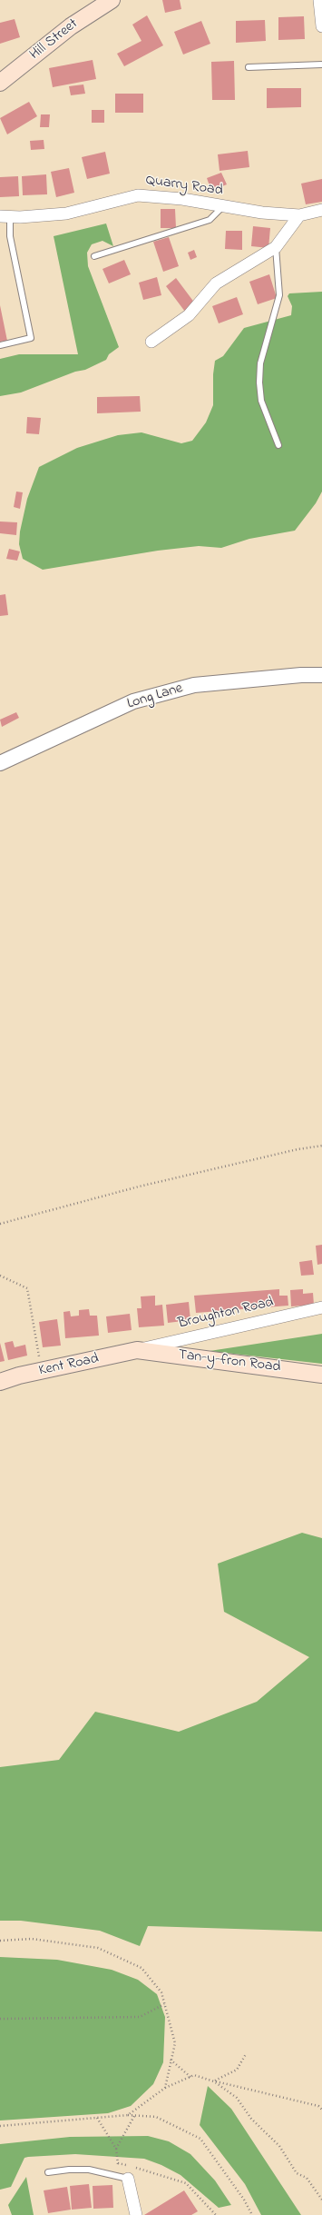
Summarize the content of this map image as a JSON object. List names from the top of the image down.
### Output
{
  "streets": {
    "main road": ["Hill Street", "Tan-y-fron Road", "Kent Road"],
    "street": ["Quarry Road", "Long Lane", "Broughton Road"]
  },
  "crossings": [
    ["Broughton Road", "Tan-y-fron Road"],
    ["Broughton Road", "Kent Road"],
    ["Tan-y-fron Road", "Kent Road"]
  ]
}
